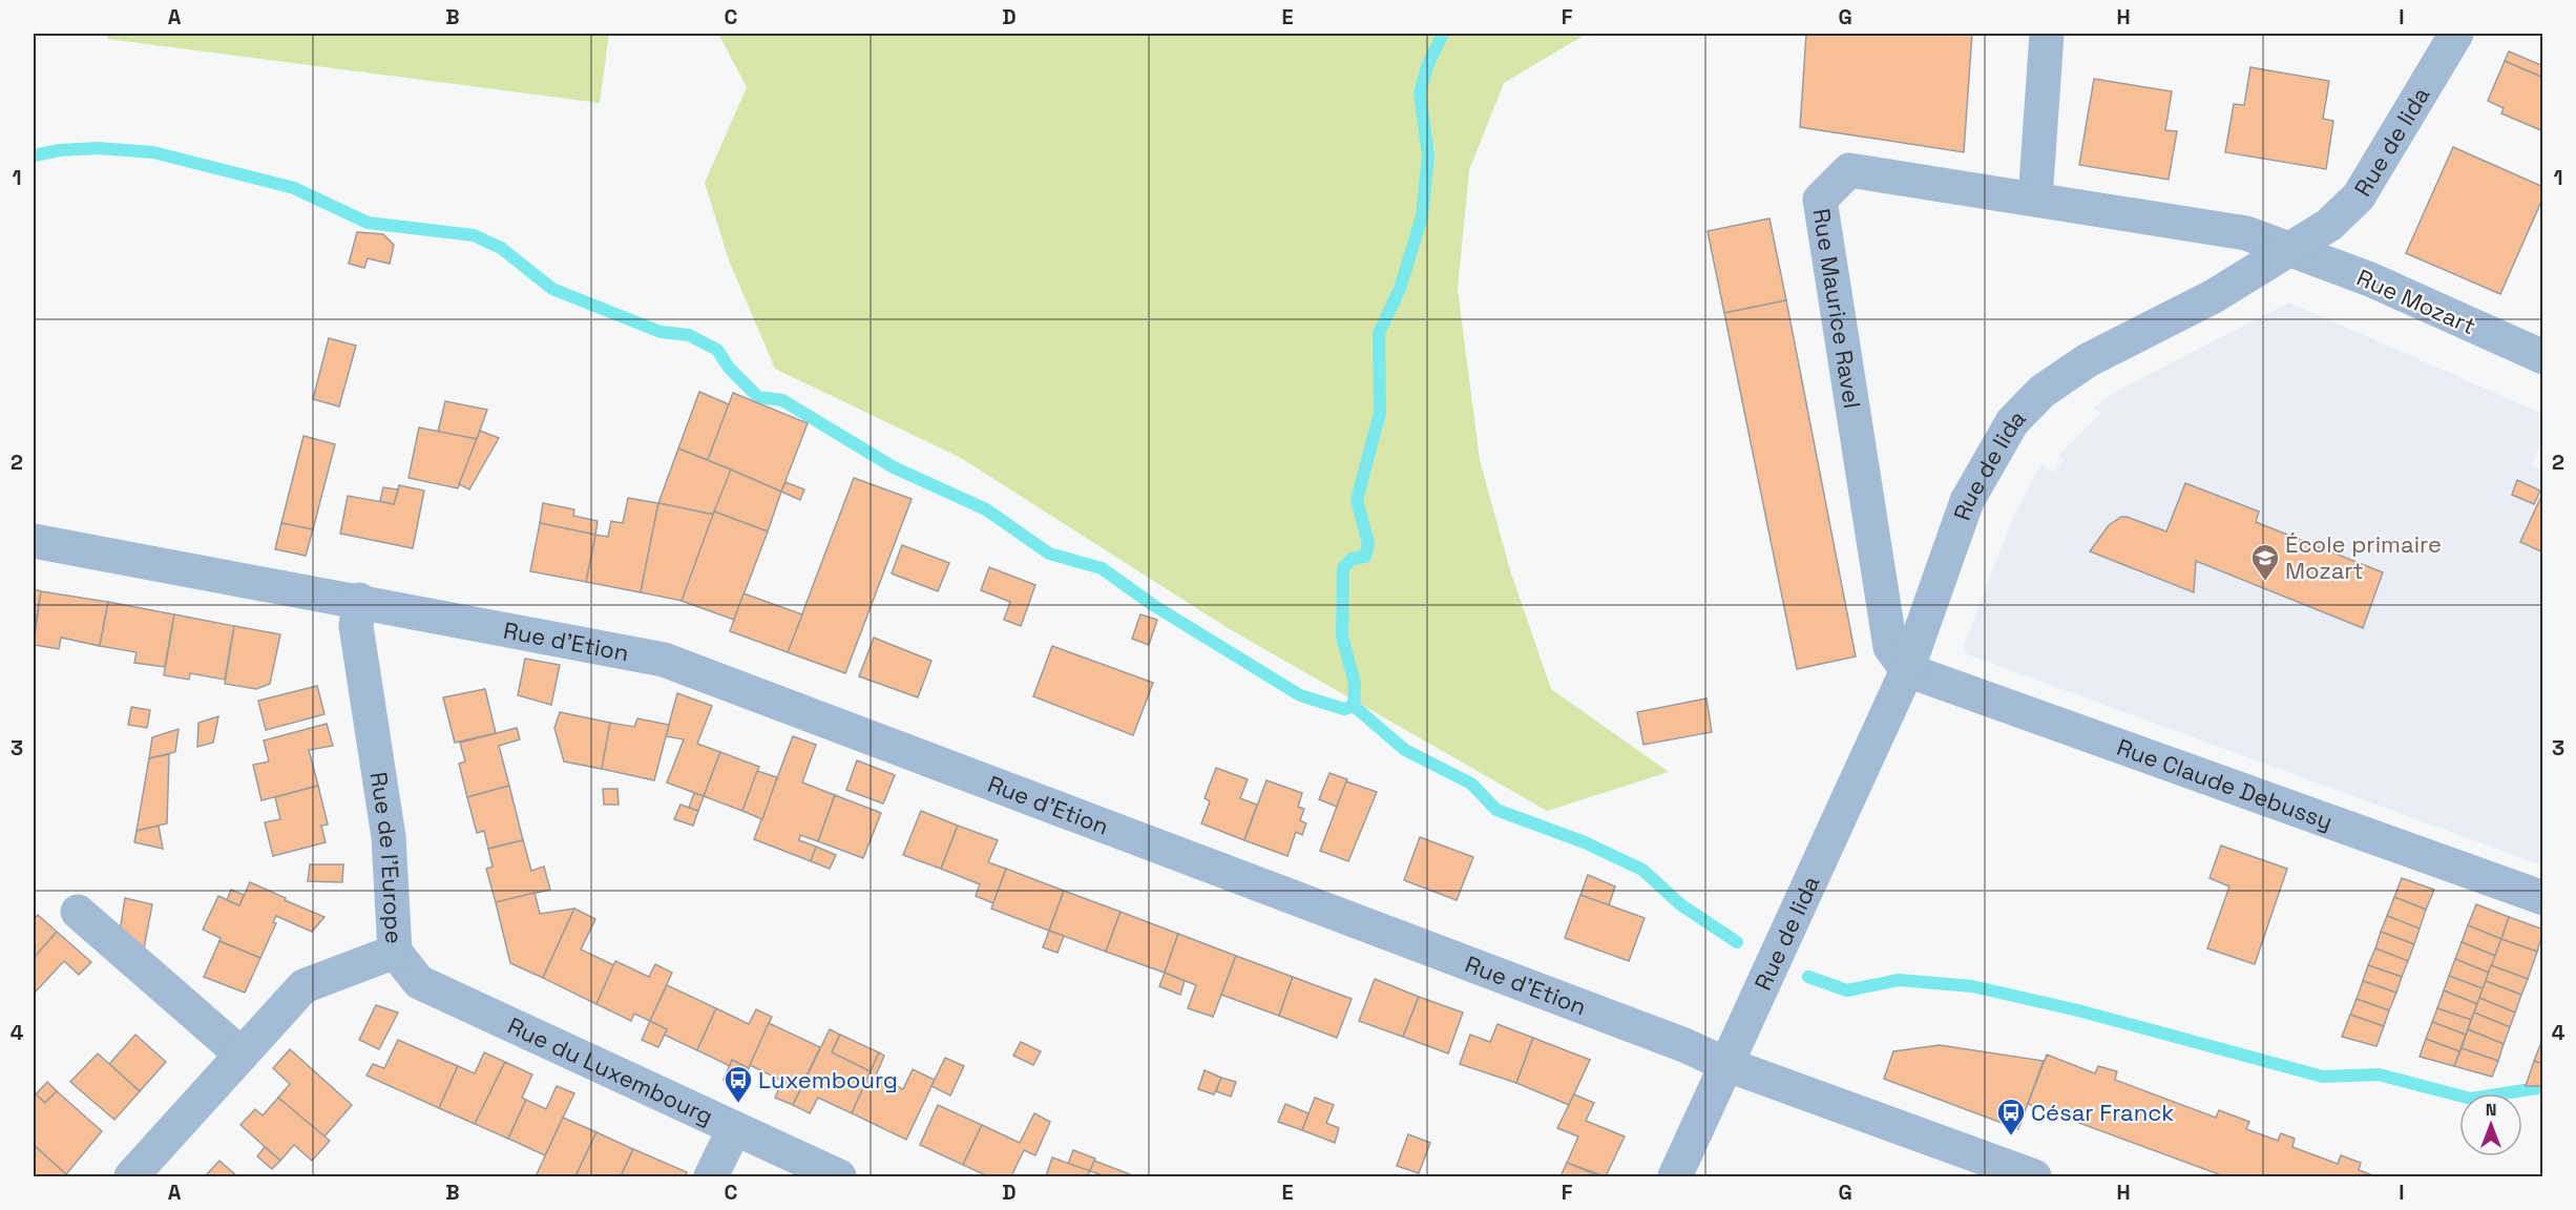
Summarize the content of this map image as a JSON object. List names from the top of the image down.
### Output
{
  "streets": {
    "street": [
      "Rue de Iida",
      "Rue Mozart",
      "Rue Maurice Ravel",
      "Rue d'Etion",
      "Rue Claude Debussy",
      "Rue de l'Europe",
      "Rue du Luxembourg"
    ]
  },
  "crossings": [
    ["Rue de Iida", "Rue Mozart"],
    ["Rue de Iida", "Rue Maurice Ravel"],
    ["Rue de Iida", "Rue d'Etion"],
    ["Rue de Iida", "Rue Claude Debussy"],
    ["Rue Mozart", "Rue Maurice Ravel"],
    ["Rue Maurice Ravel", "Rue Claude Debussy"],
    ["Rue d'Etion", "Rue de l'Europe"],
    ["Rue de l'Europe", "Rue du Luxembourg"]
  ],
  "places": {
    "school or university": ["École primaire Mozart"],
    "bus stop": ["Luxembourg", "César Franck"]
  },
  "north": "top",
  "grid": {
    "columns": [
      "A",
      "B",
      "C",
      "D",
      "E",
      "F",
      "G",
      "H",
      "I"
    ],
    "rows": [
      "1",
      "2",
      "3",
      "4"
    ]
  }
}
